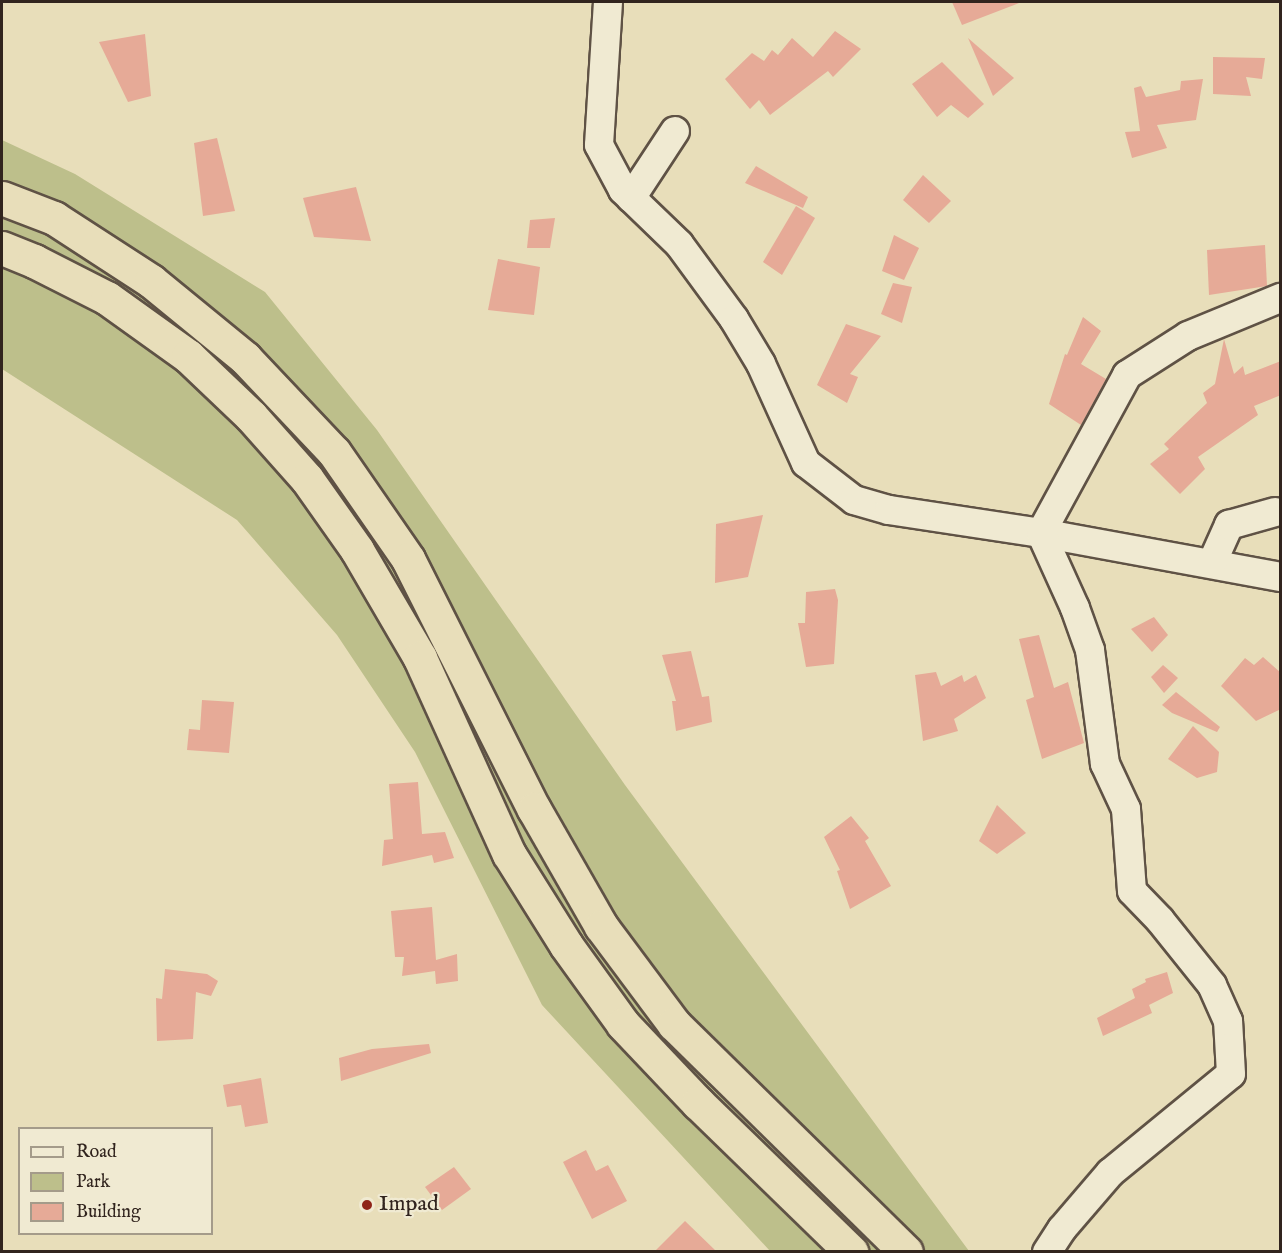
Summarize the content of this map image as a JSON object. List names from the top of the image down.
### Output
{
  "places": ["Impad"],
  "legend": ["Road", "Park", "Building"]
}
